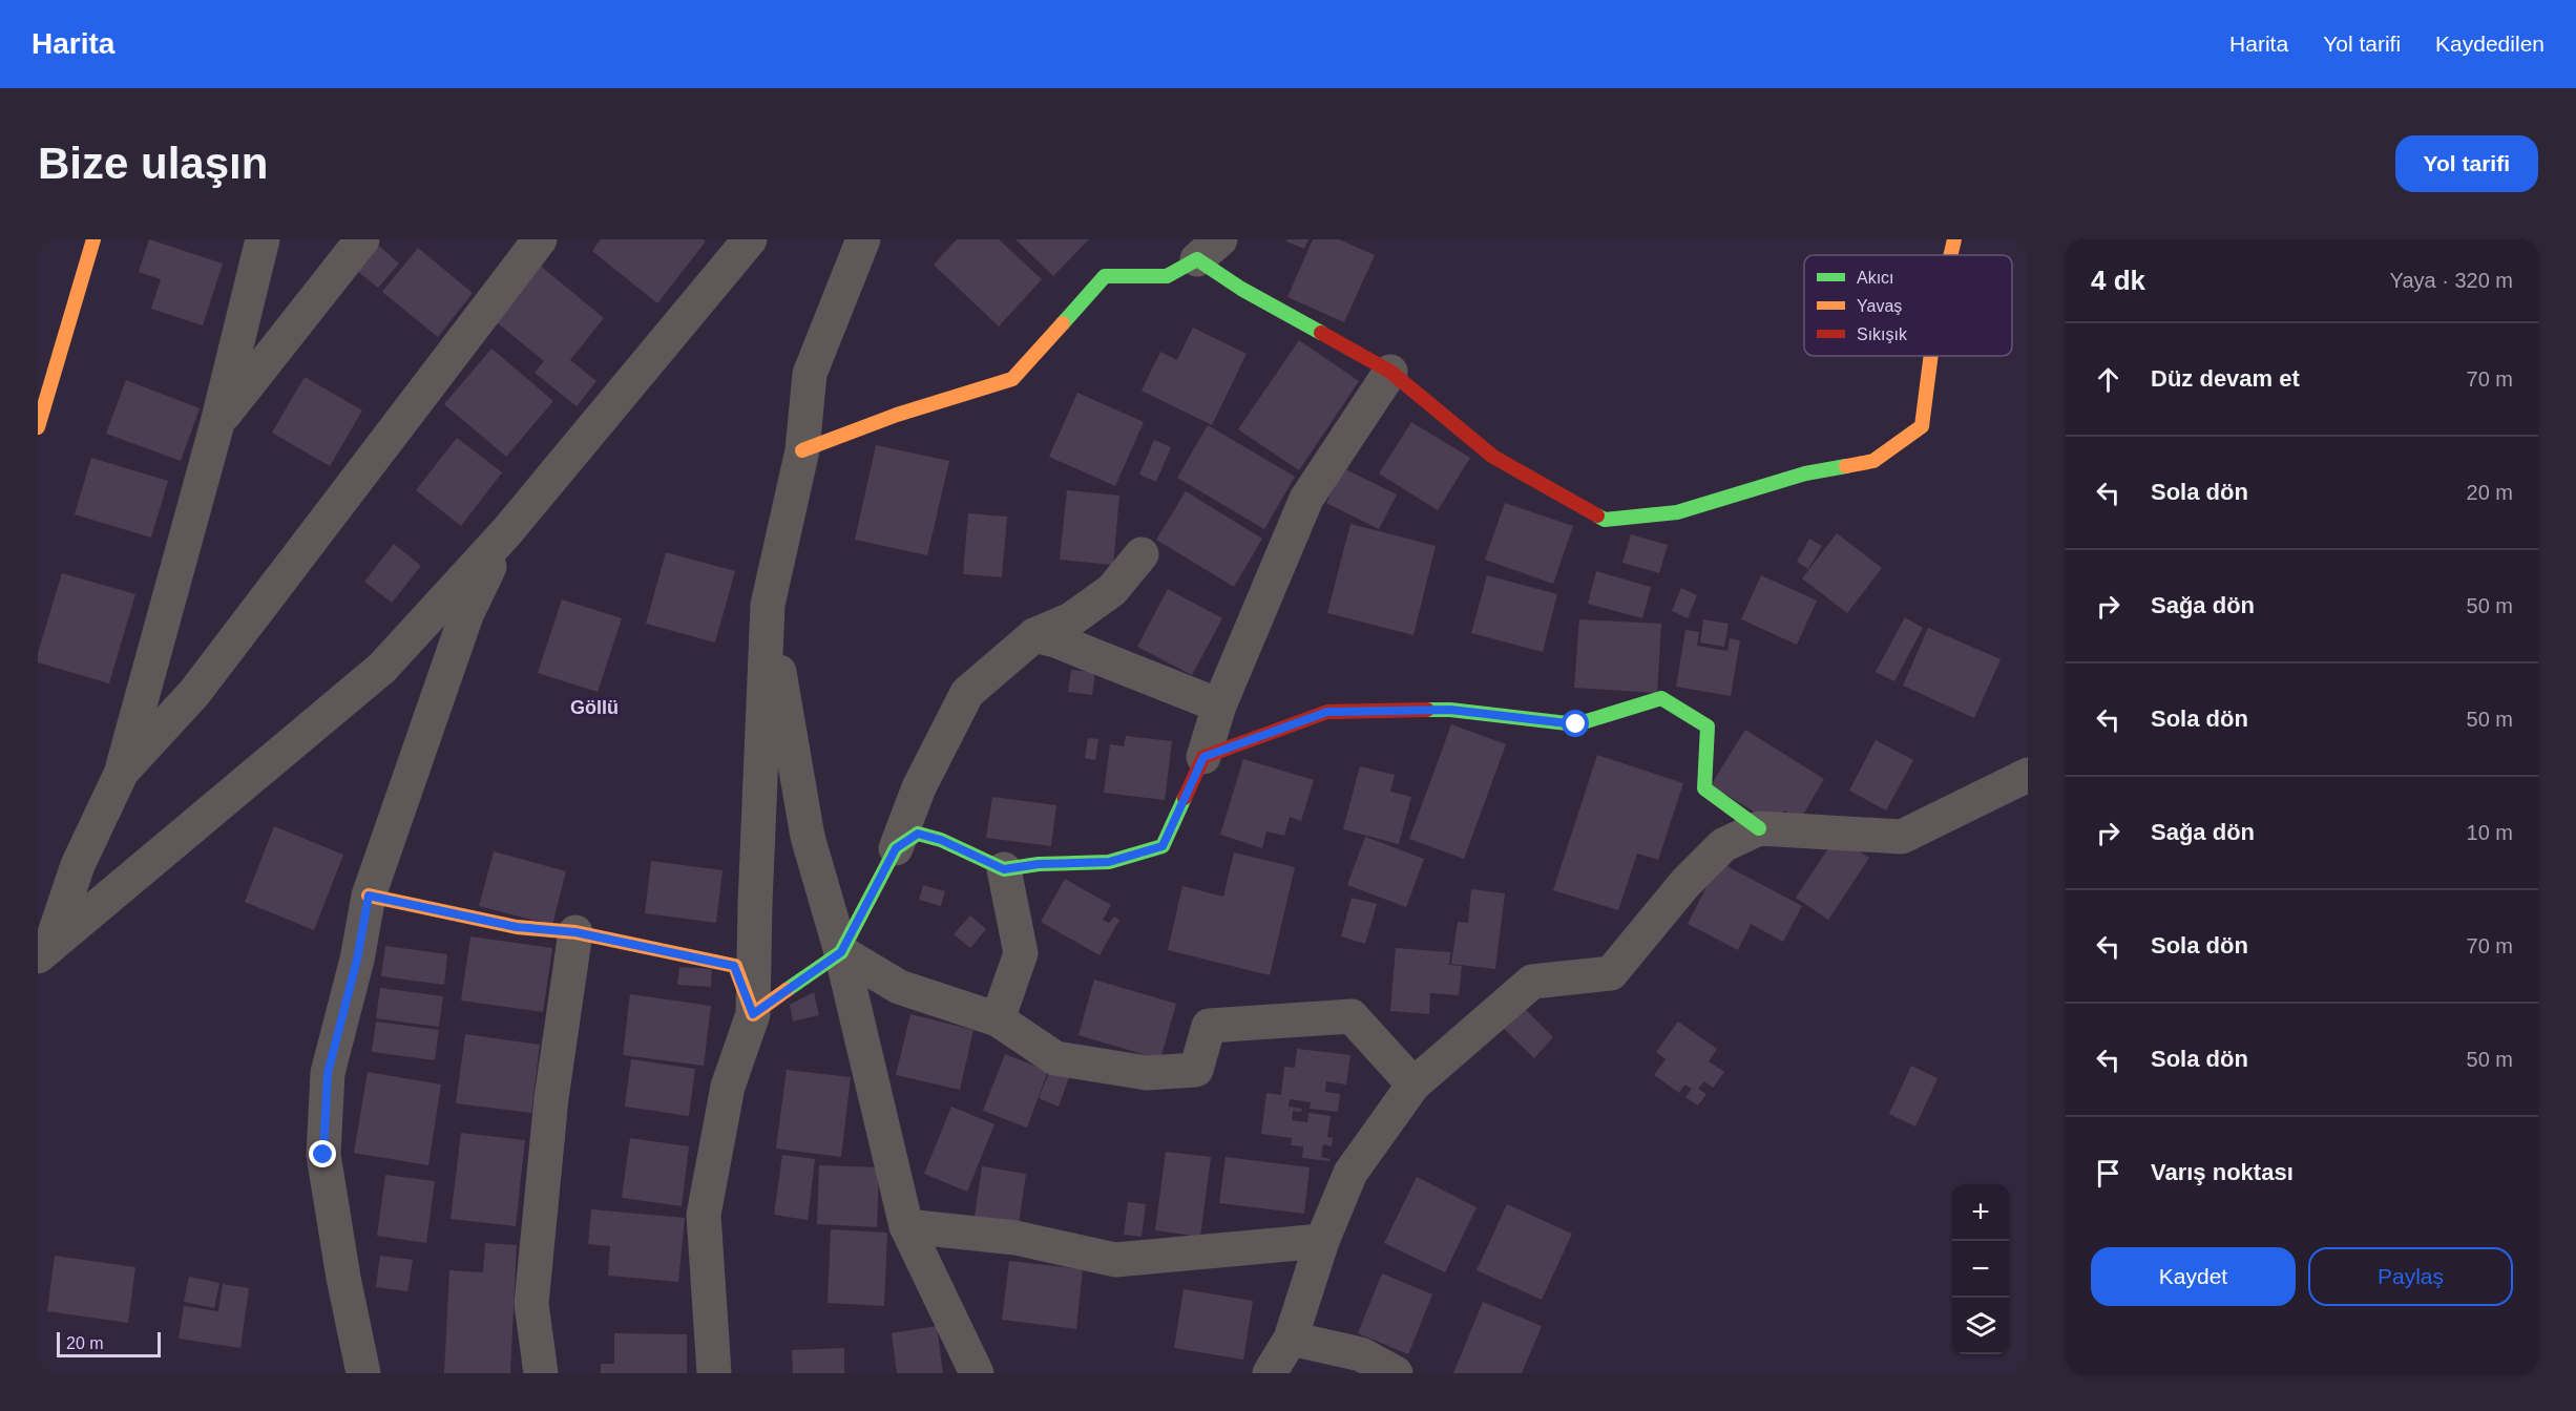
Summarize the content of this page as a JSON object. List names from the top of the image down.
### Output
{
  "districts": ["Göllü"],
  "legend": ["Akıcı", "Yavaş", "Sıkışık"],
  "scale_bar": "20 m",
  "page": {
    "header": "Harita",
    "nav": ["Harita", "Yol tarifi", "Kaydedilen"],
    "buttons": [
      "Yol tarifi",
      ["Kaydet", "Paylaş"]
    ],
    "title": "Bize ulaşın",
    "heading": ["4 dk", "Yaya · 320 m"],
    "list": [
      ["Düz devam et", "70 m"],
      ["Sola dön", "20 m"],
      ["Sağa dön", "50 m"],
      ["Sola dön", "50 m"],
      ["Sağa dön", "10 m"],
      ["Sola dön", "70 m"],
      ["Sola dön", "50 m"],
      "Varış noktası"
    ],
    "map_buttons": ["+", "−"],
    "scale": "20 m"
  }
}
